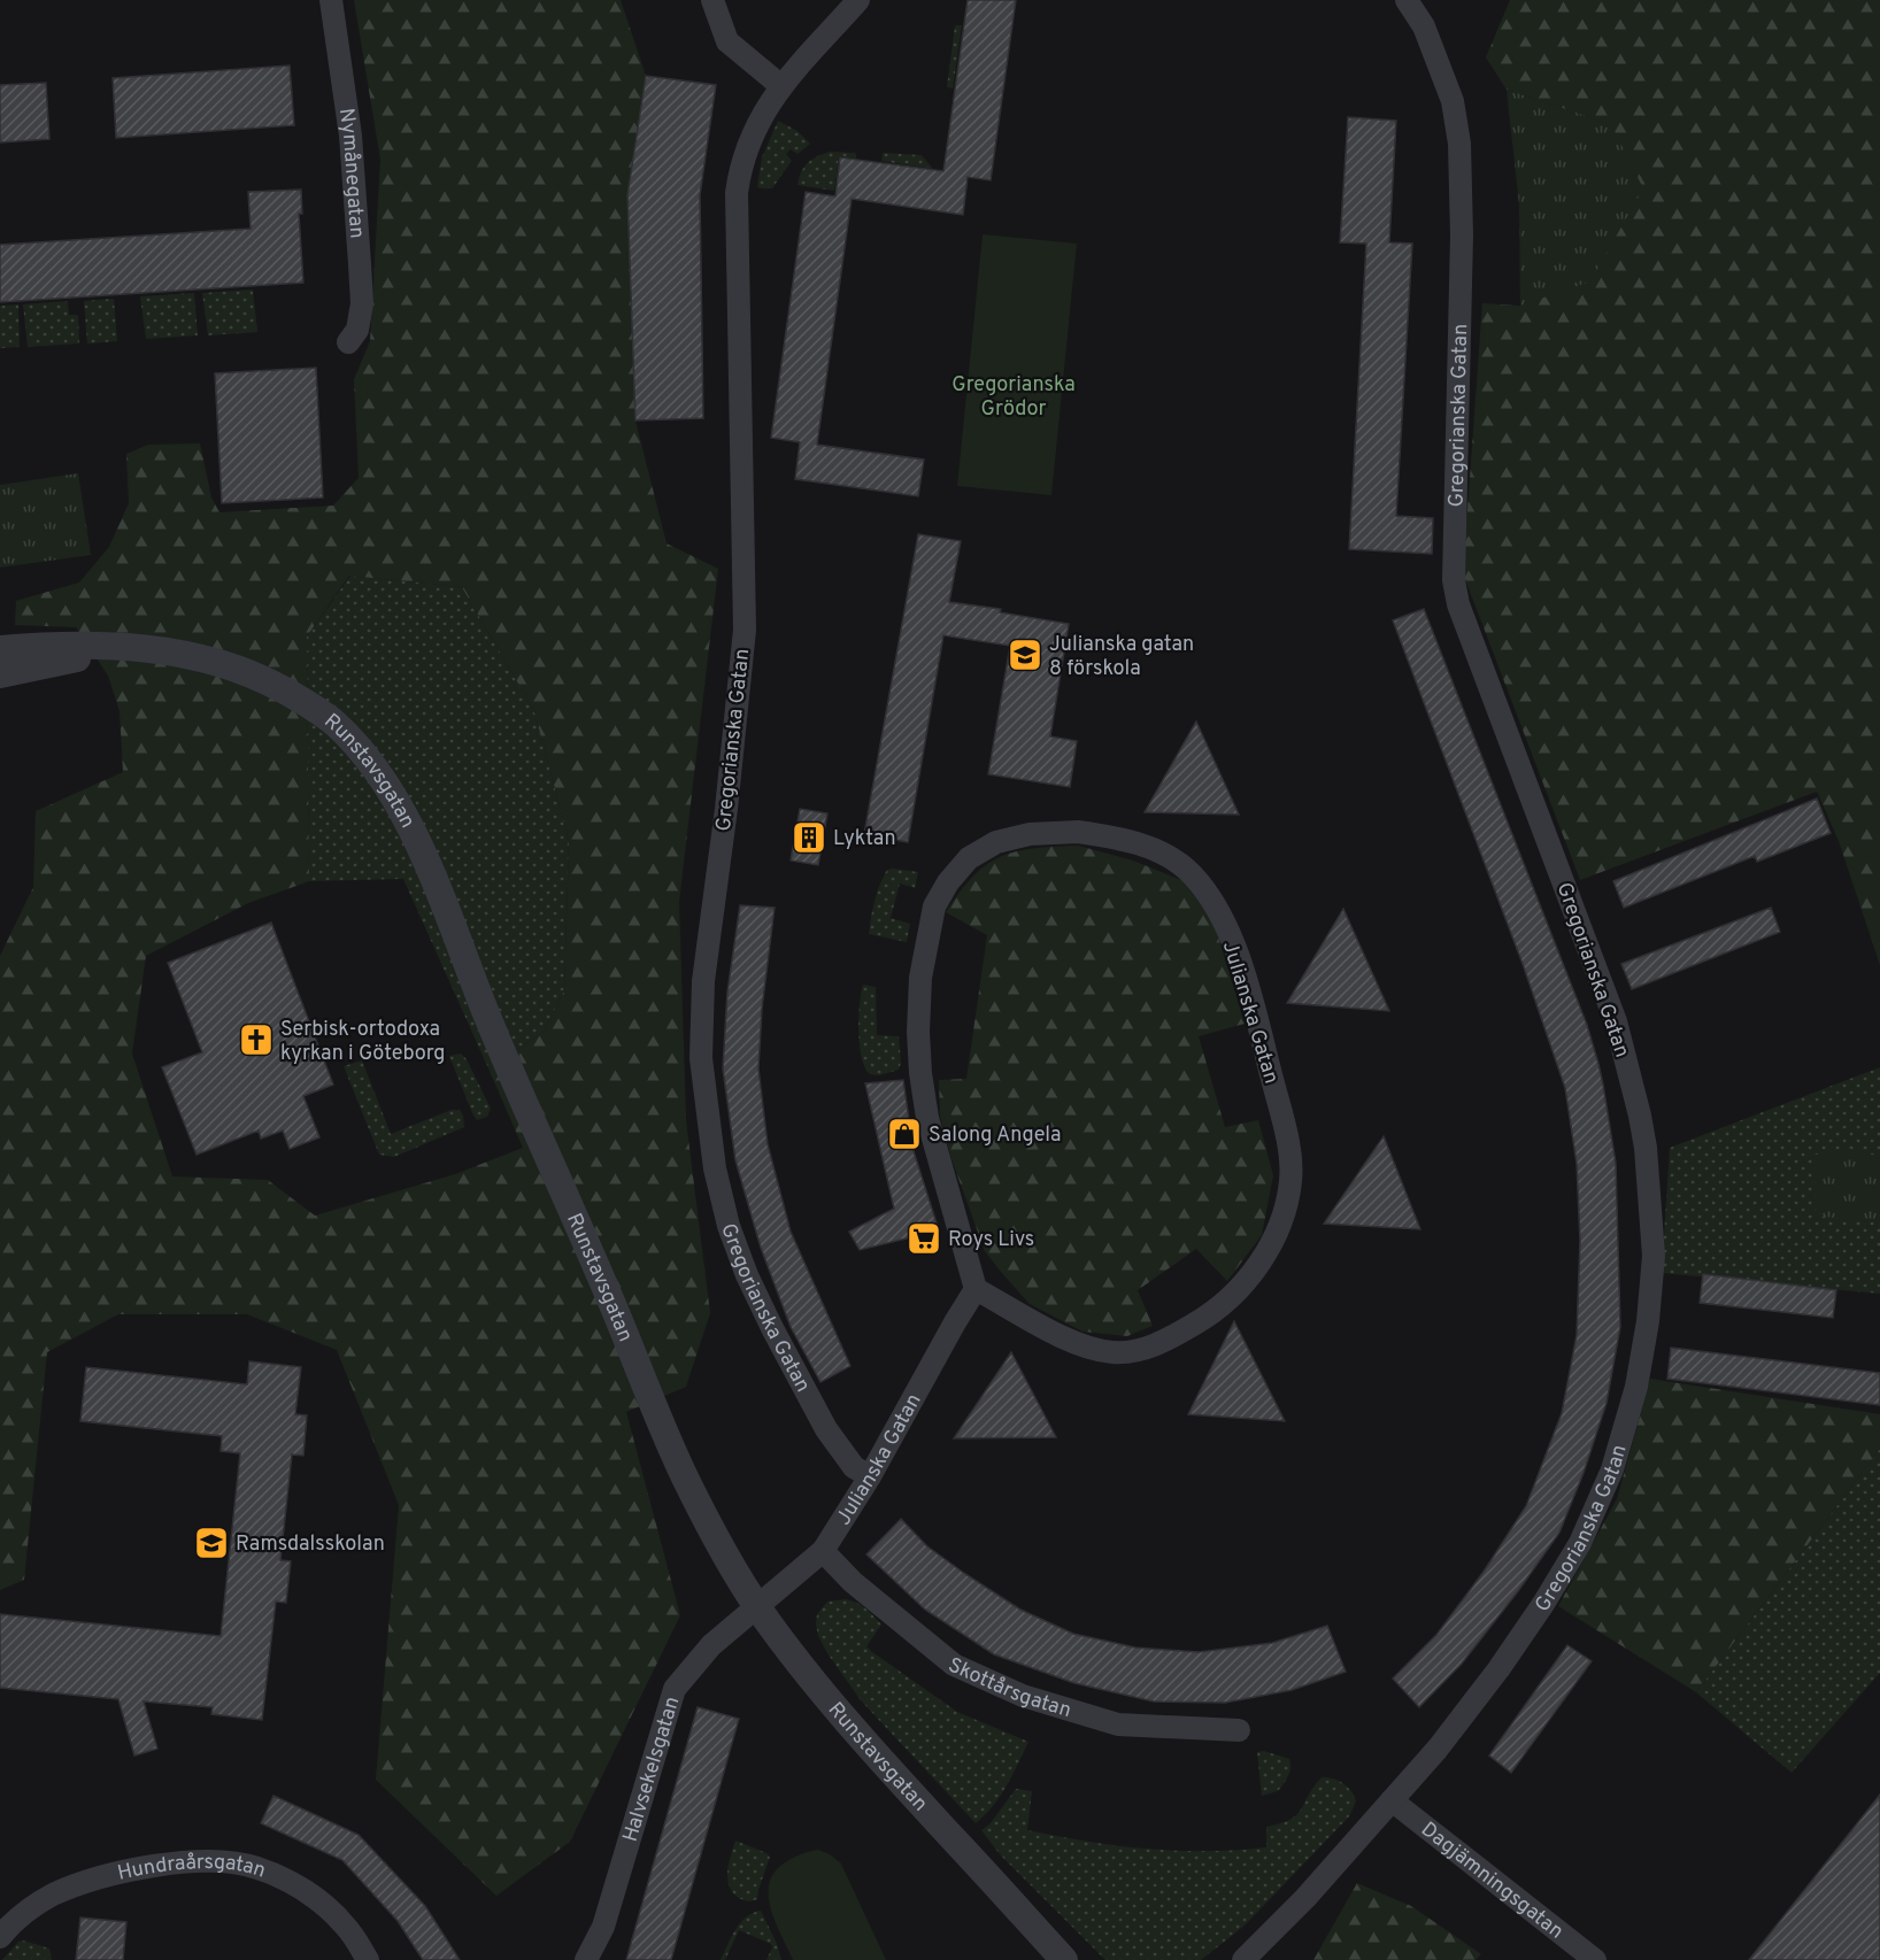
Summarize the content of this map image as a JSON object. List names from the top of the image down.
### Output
{
  "streets": {
    "street": [
      "Nymånegatan",
      "Gregorianska Gatan",
      "Runstavsgatan",
      "Julianska Gatan",
      "Skottårsgatan",
      "Halvsekelsgatan",
      "Hundraårsgatan",
      "Dagjämningsgatan"
    ]
  },
  "crossings": [
    ["Gregorianska Gatan", "Julianska Gatan"],
    ["Gregorianska Gatan", "Dagjämningsgatan"],
    ["Runstavsgatan", "Julianska Gatan"],
    ["Runstavsgatan", "Halvsekelsgatan"],
    ["Julianska Gatan", "Skottårsgatan"],
    ["Julianska Gatan", "Halvsekelsgatan"]
  ],
  "parks": ["Gregorianska Grödor"],
  "places": {
    "school or university": ["Julianska gatan 8 förskola", "Ramsdalsskolan"],
    "building": ["Lyktan"],
    "church": ["Serbisk-ortodoxa kyrkan i Göteborg"],
    "shop": ["Salong Angela"],
    "supermarket": ["Roys Livs"]
  }
}
